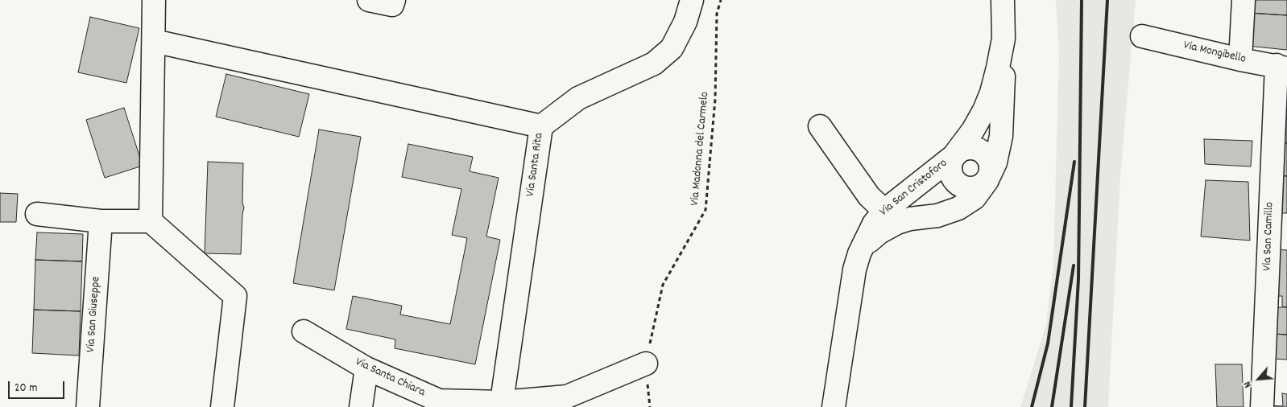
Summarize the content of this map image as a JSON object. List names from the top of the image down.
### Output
{
  "streets": {
    "street": [
      "Via Mongibello",
      "Via Santa Rita",
      "Via San Cristoforo",
      "Via San Camillo",
      "Via San Giuseppe",
      "Via Santa Chiara"
    ],
    "path": ["Via Madonna del Carmelo"]
  },
  "crossings": [
    ["Via Mongibello", "Via San Camillo"],
    ["Via Madonna del Carmelo", "Via Santa Chiara"],
    ["Via Santa Rita", "Via Santa Chiara"]
  ],
  "scale_bar": "20 m",
  "north": "bottom left"
}
